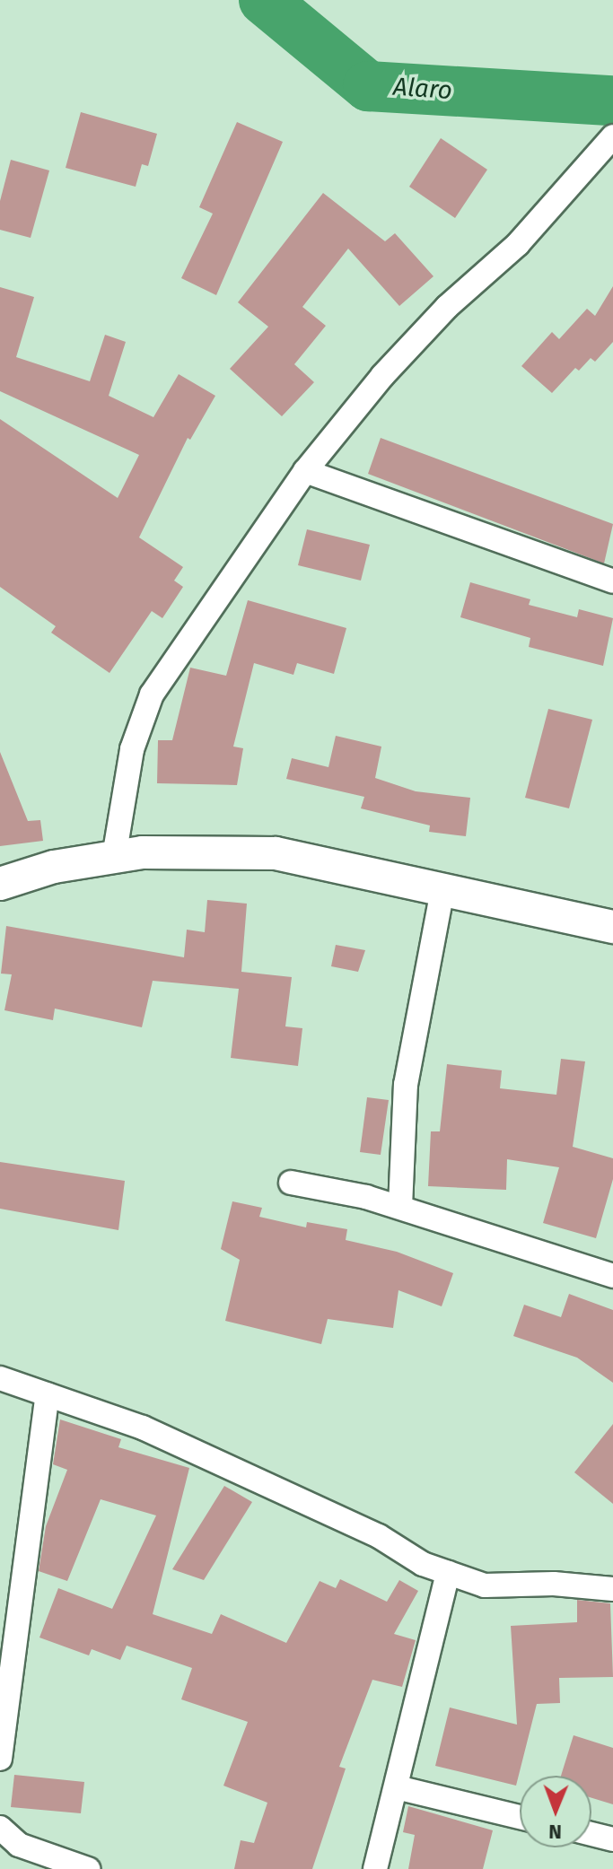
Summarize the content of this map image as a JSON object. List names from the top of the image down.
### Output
{
  "water": ["Alaro"],
  "north": "bottom"
}
